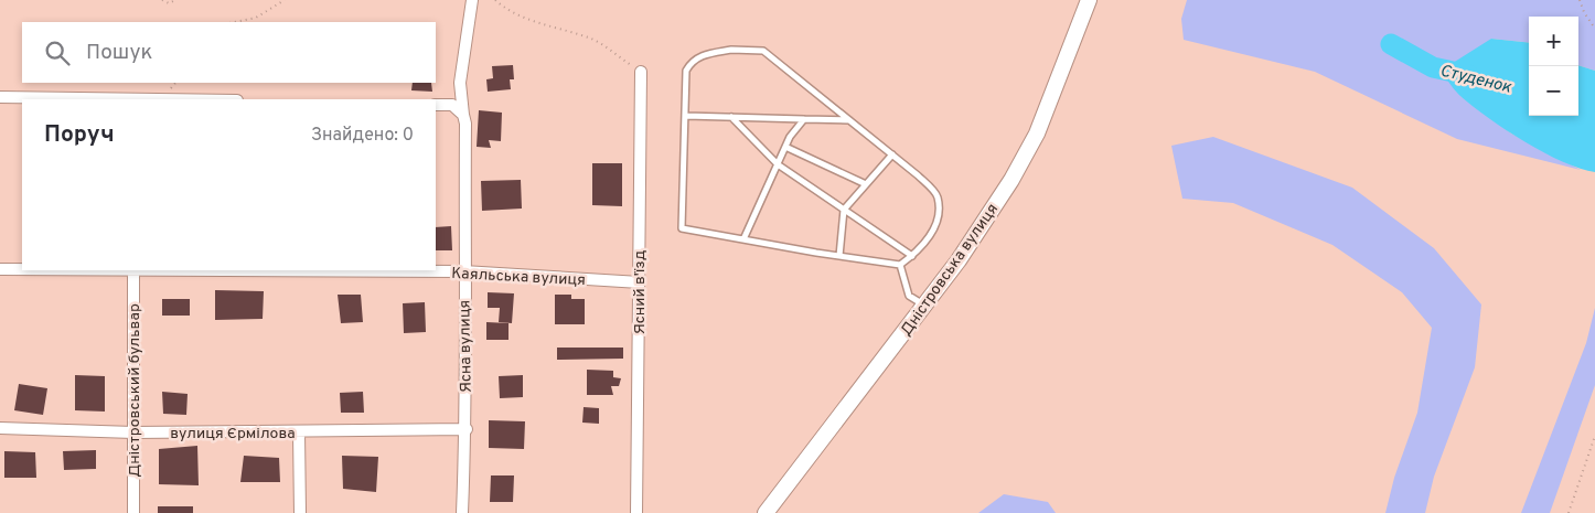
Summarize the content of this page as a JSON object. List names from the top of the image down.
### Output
{
  "streets": {
    "street": [
      "Дністровська вулиця",
      "Каяльська вулиця",
      "Ясний в'їзд",
      "Ясна вулиця",
      "Дністровський бульвар",
      "вулиця Єрмілова"
    ]
  },
  "crossings": [
    ["Каяльська вулиця", "Ясний в'їзд"],
    ["Каяльська вулиця", "Ясна вулиця"],
    ["Каяльська вулиця", "Дністровський бульвар"],
    ["Ясна вулиця", "вулиця Єрмілова"],
    ["Дністровський бульвар", "вулиця Єрмілова"]
  ],
  "water": ["Студенок"],
  "page": {
    "map_buttons": ["+", "−"],
    "search": "Пошук",
    "heading": ["Поруч", "Знайдено: 0"]
  }
}
